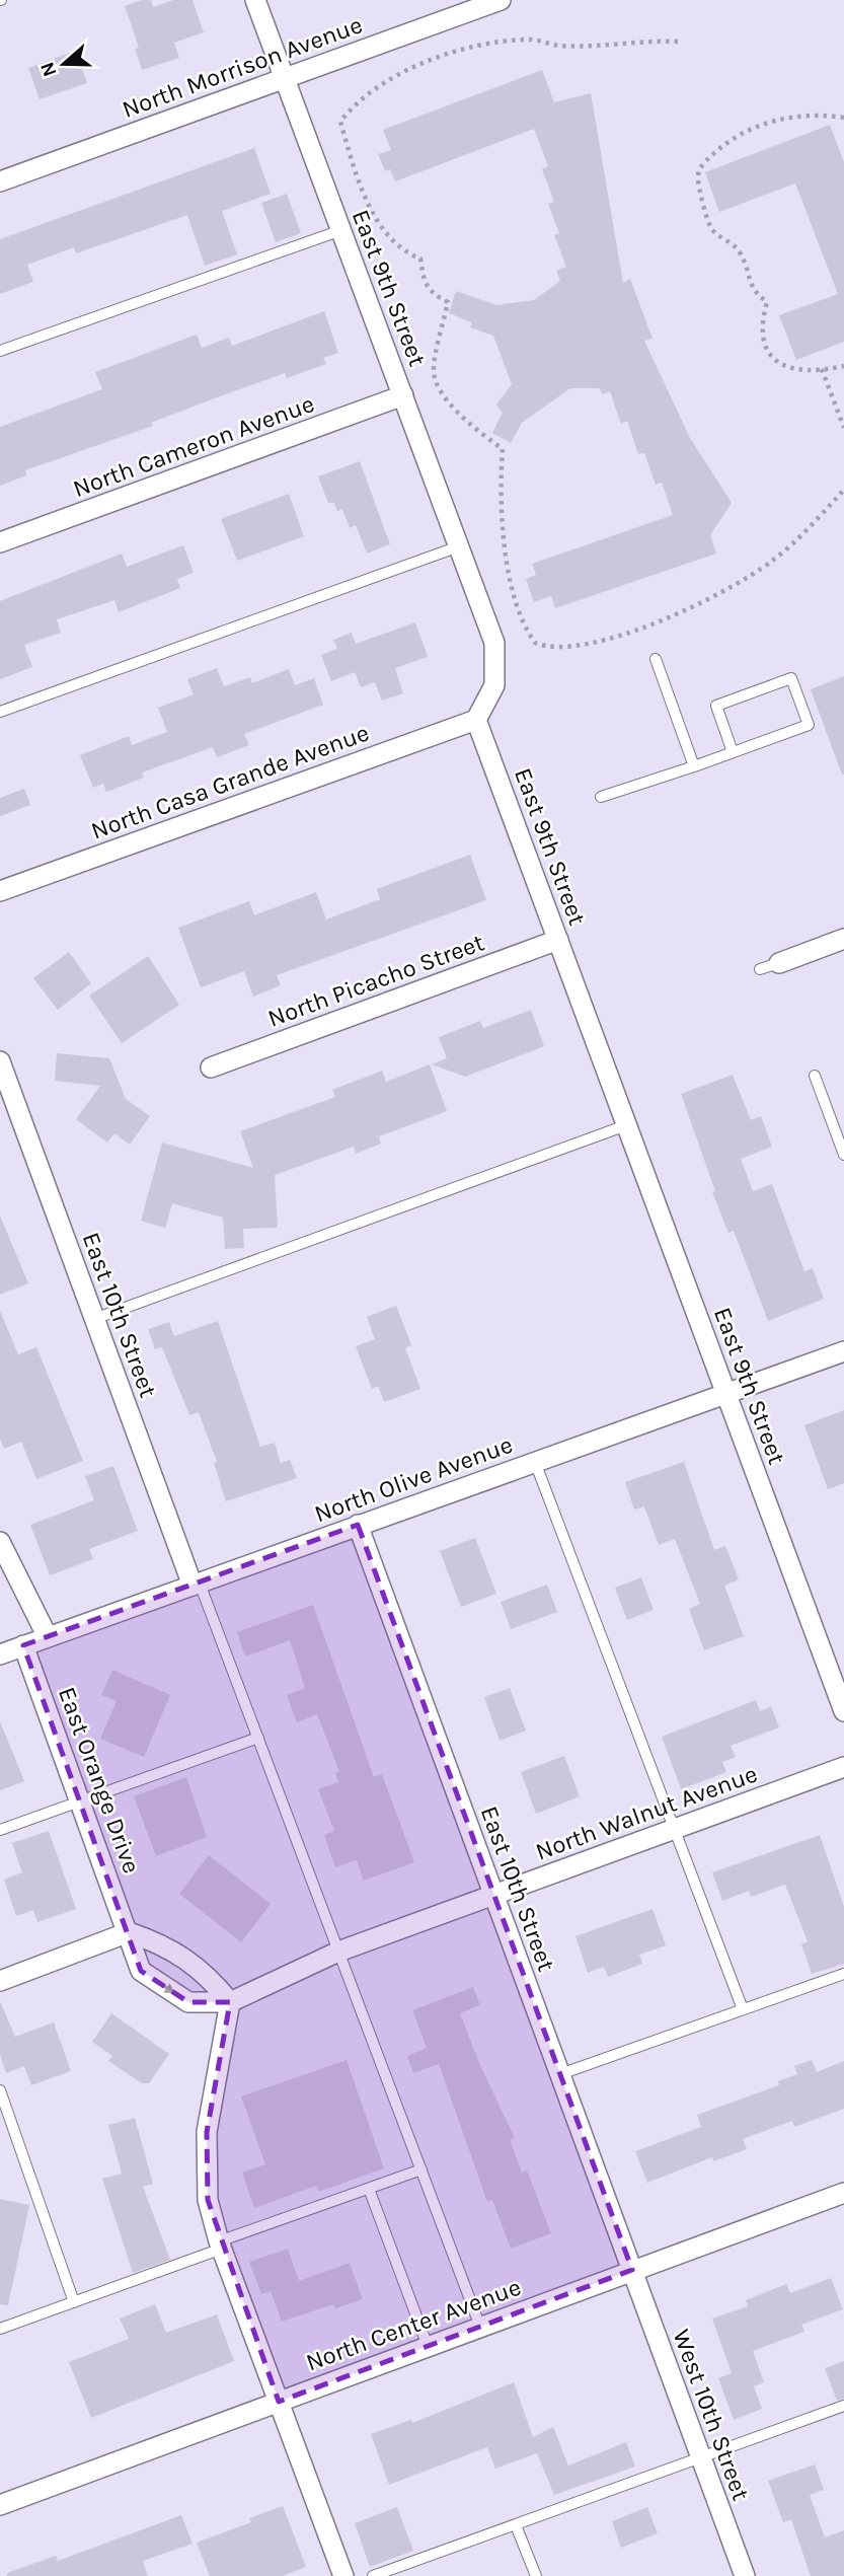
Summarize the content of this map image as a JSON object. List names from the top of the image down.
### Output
{
  "streets": {
    "street": [
      "North Morrison Avenue",
      "East 9th Street",
      "North Cameron Avenue",
      "North Casa Grande Avenue",
      "North Picacho Street",
      "East 10th Street",
      "North Olive Avenue",
      "East Orange Drive",
      "North Walnut Avenue",
      "North Center Avenue",
      "West 10th Street"
    ]
  },
  "crossings": [
    ["North Morrison Avenue", "East 9th Street"],
    ["East 9th Street", "North Cameron Avenue"],
    ["East 9th Street", "North Casa Grande Avenue"],
    ["East 9th Street", "North Picacho Street"],
    ["East 9th Street", "North Olive Avenue"],
    ["East 10th Street", "North Olive Avenue"],
    ["East 10th Street", "North Walnut Avenue"],
    ["East 10th Street", "North Center Avenue"],
    ["East 10th Street", "West 10th Street"],
    ["North Olive Avenue", "East Orange Drive"],
    ["East Orange Drive", "North Walnut Avenue"],
    ["North Center Avenue", "West 10th Street"]
  ],
  "north": "left"
}
